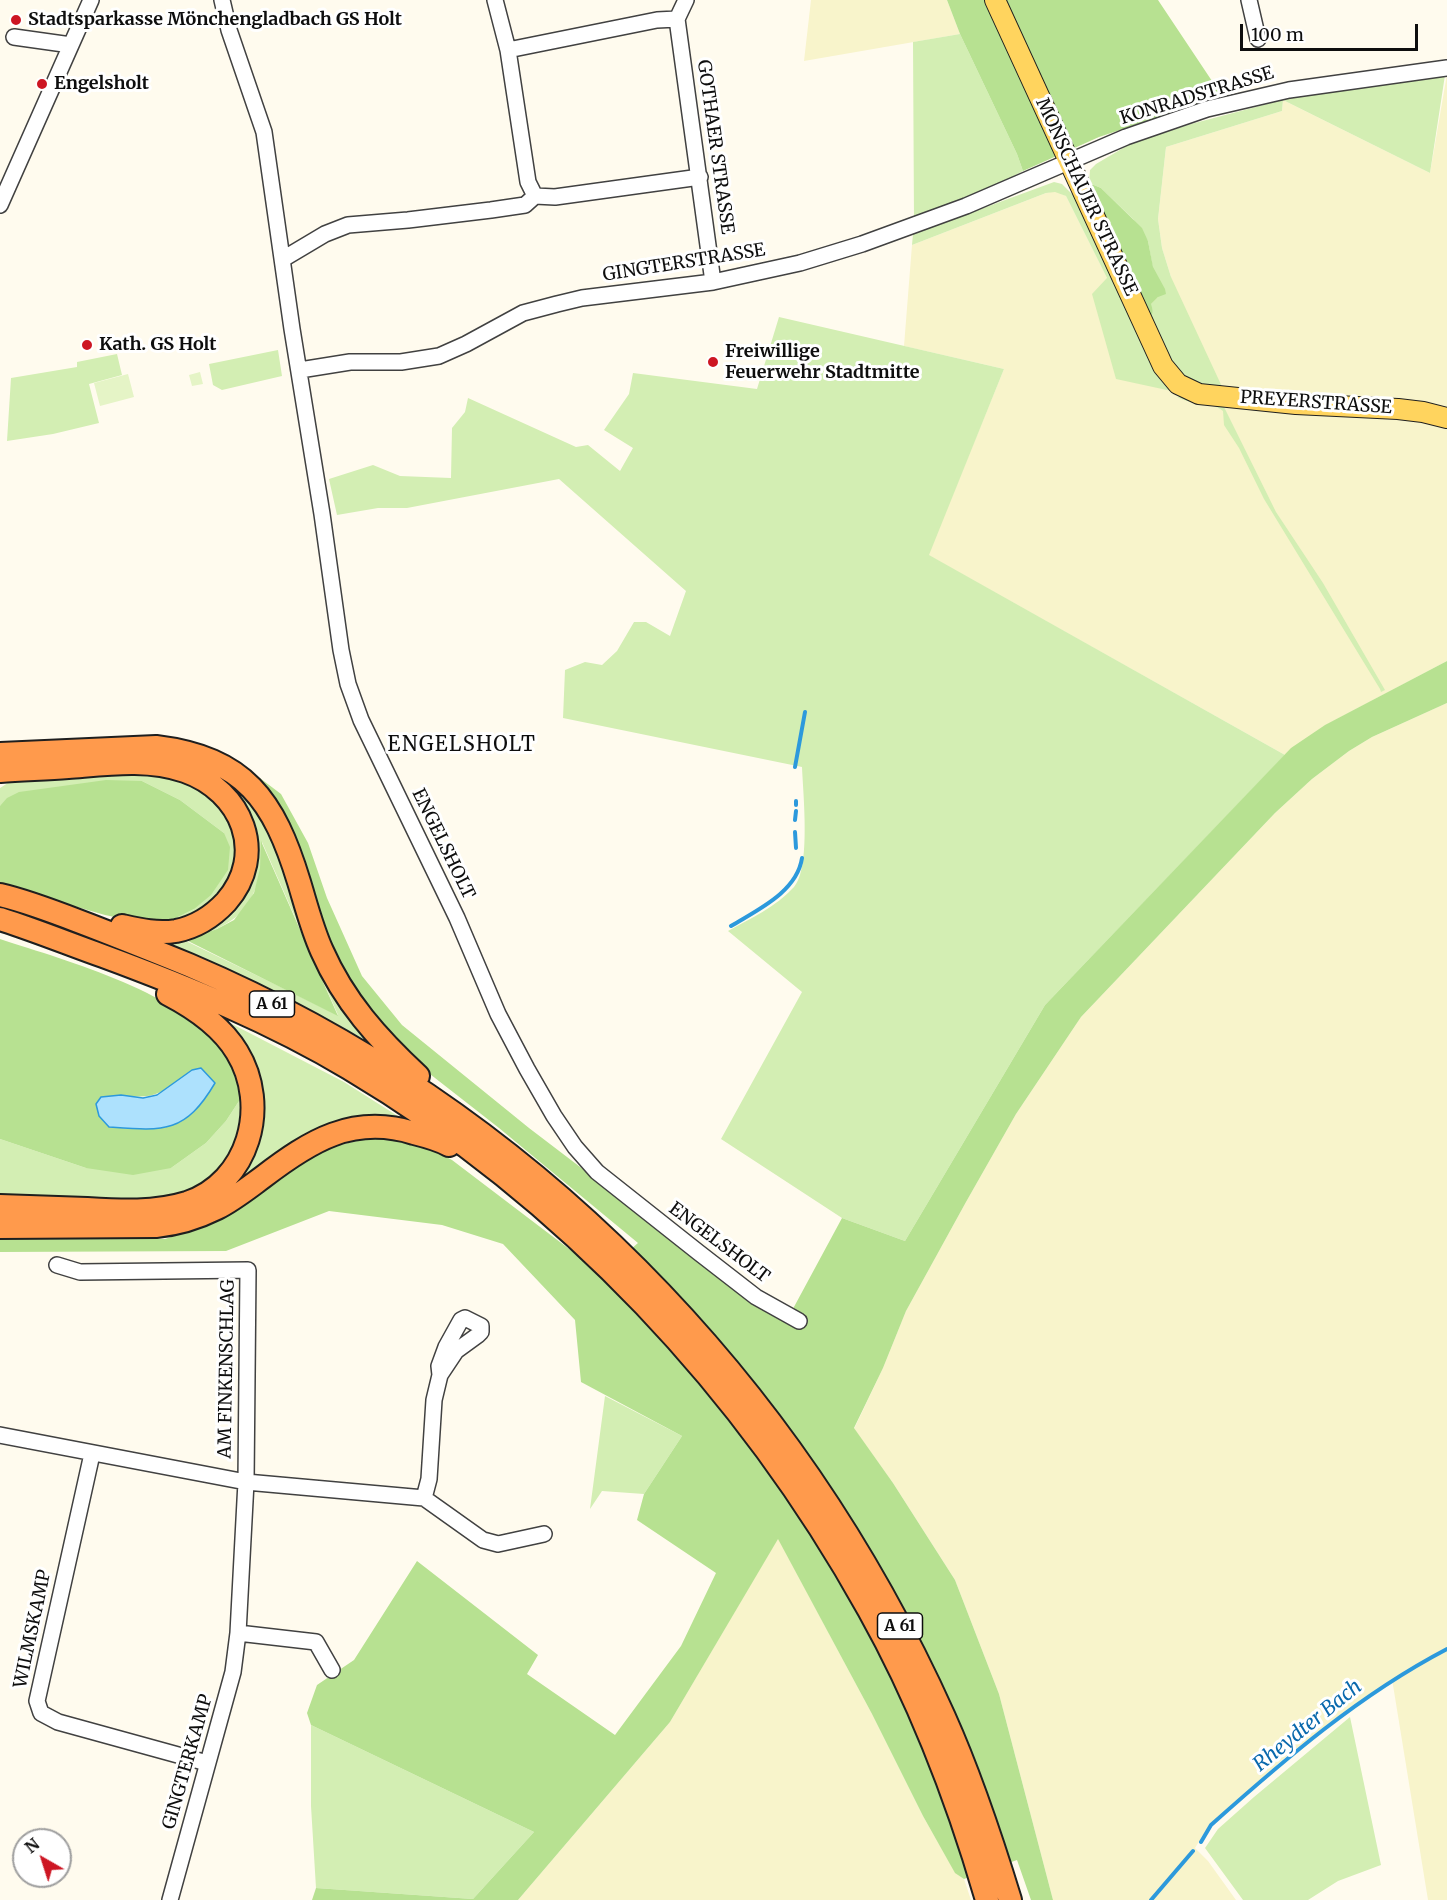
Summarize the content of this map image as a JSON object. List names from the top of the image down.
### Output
{
  "streets": {
    "highway": ["A 61"],
    "main road": ["MONSCHAUER STRASSE", "PREYERSTRASSE"],
    "street": [
      "KONRADSTRASSE",
      "GOTHAER STRASSE",
      "GINGTERSTRASSE",
      "ENGELSHOLT",
      "AM FINKENSCHLAG",
      "WILMSKAMP",
      "GINGTERKAMP"
    ]
  },
  "crossings": [
    ["KONRADSTRASSE", "MONSCHAUER STRASSE"],
    ["KONRADSTRASSE", "GINGTERSTRASSE"],
    ["GOTHAER STRASSE", "GINGTERSTRASSE"],
    ["MONSCHAUER STRASSE", "GINGTERSTRASSE"],
    ["MONSCHAUER STRASSE", "PREYERSTRASSE"],
    ["GINGTERSTRASSE", "ENGELSHOLT"],
    ["AM FINKENSCHLAG", "WILMSKAMP"],
    ["AM FINKENSCHLAG", "GINGTERKAMP"],
    ["WILMSKAMP", "GINGTERKAMP"]
  ],
  "districts": ["ENGELSHOLT"],
  "water": ["Rheydter Bach"],
  "places": [
    "Stadtsparkasse Mönchengladbach GS Holt",
    "Engelsholt",
    "Kath. GS Holt",
    "Freiwillige Feuerwehr Stadtmitte"
  ],
  "scale_bar": "100 m",
  "north": "top left"
}
